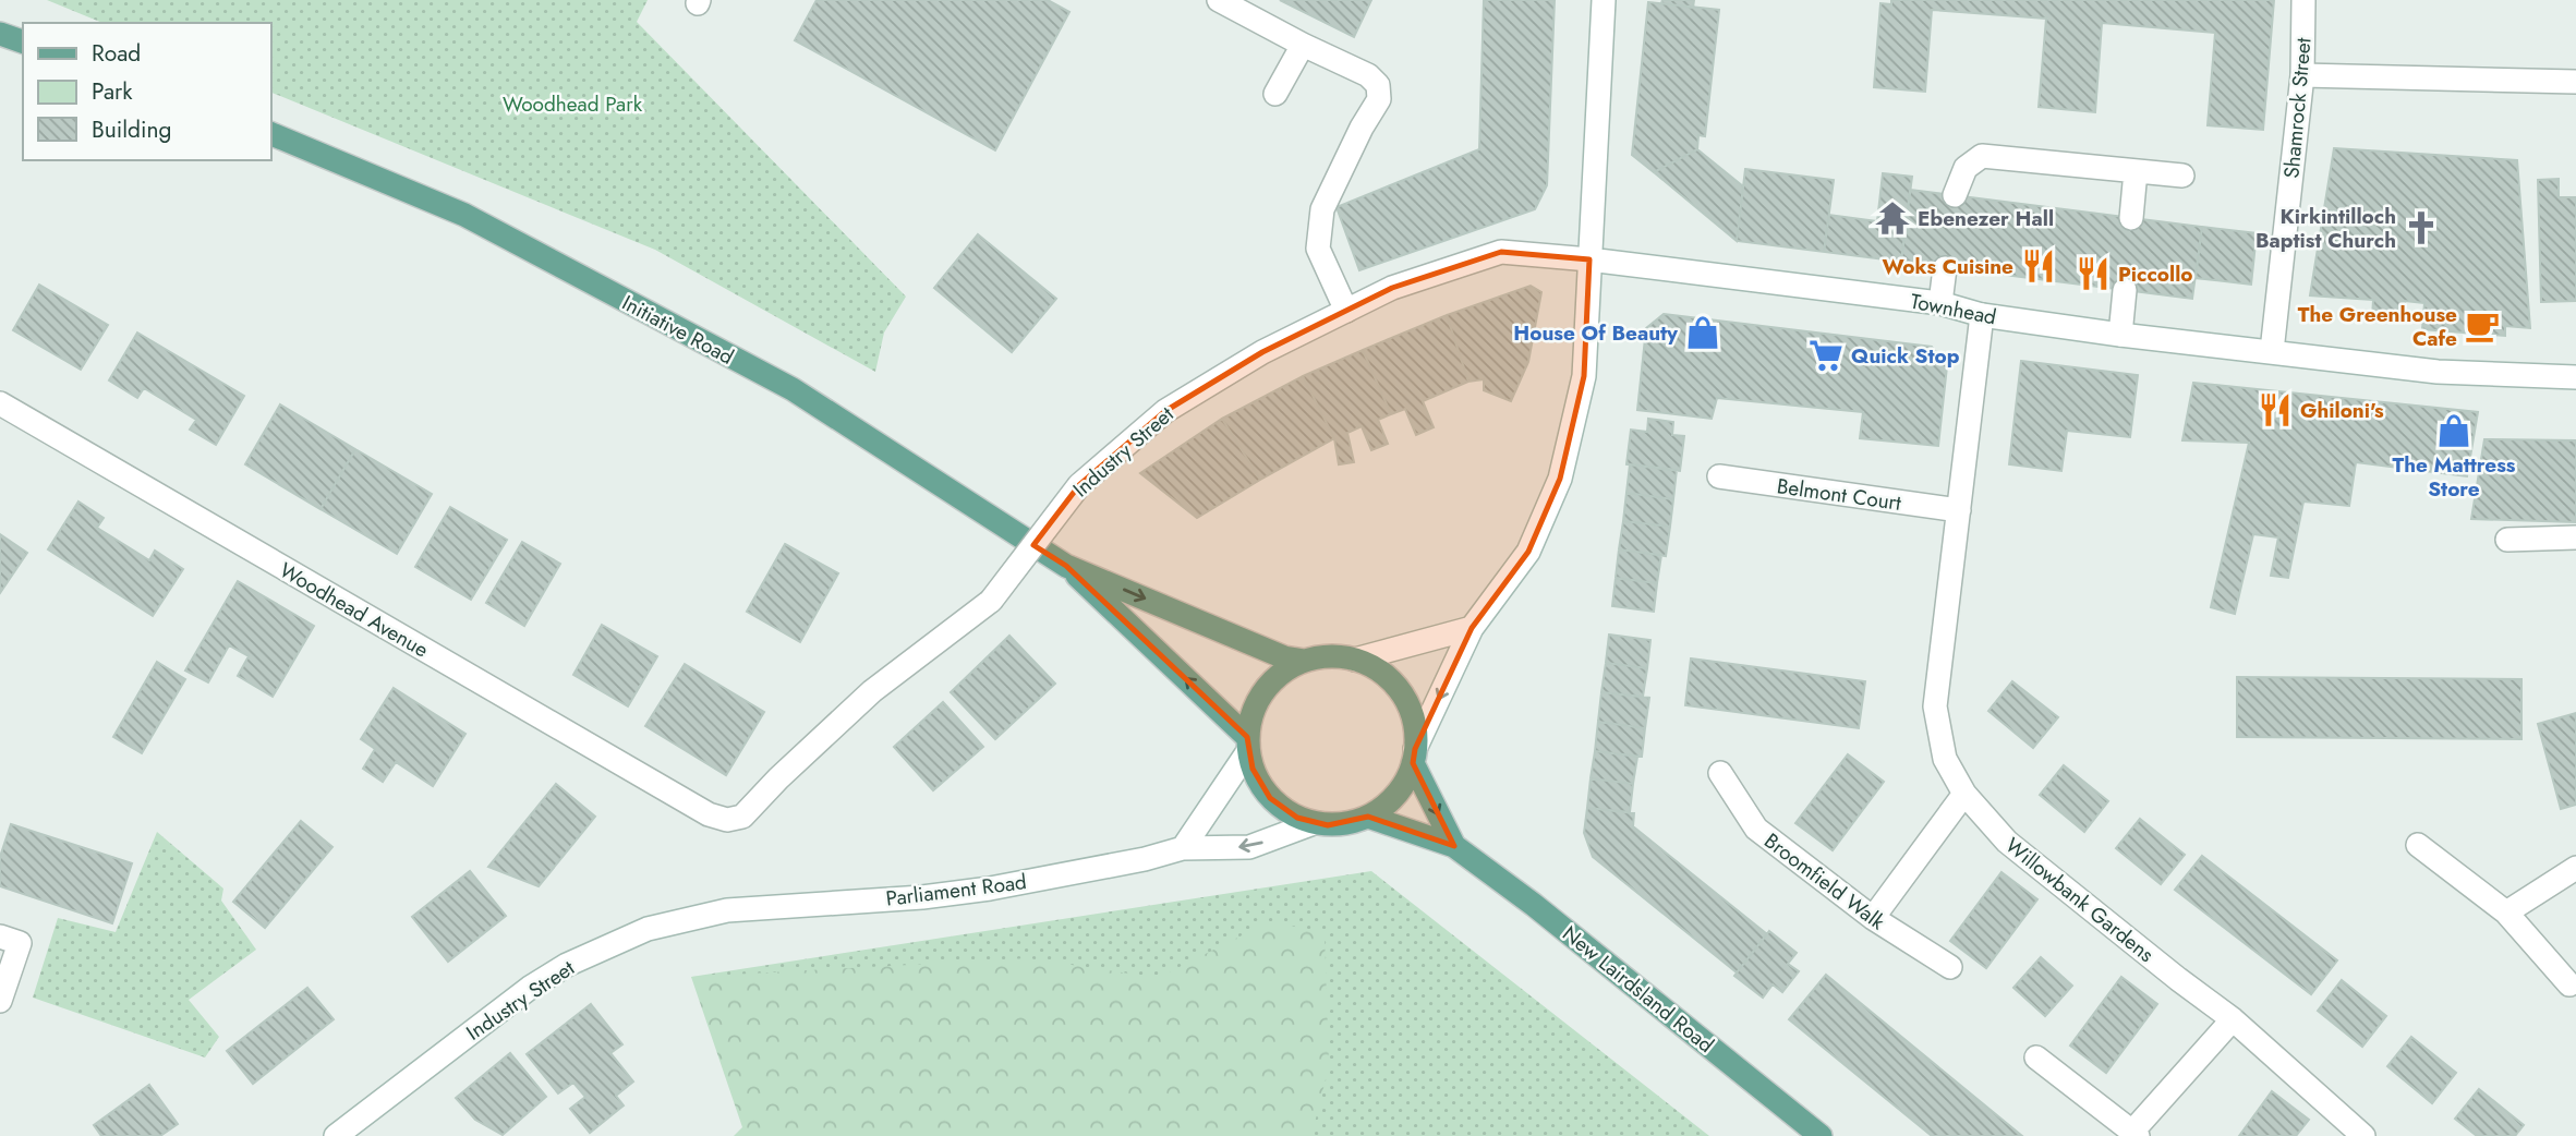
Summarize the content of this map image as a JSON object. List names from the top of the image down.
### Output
{
  "streets": {
    "main road": ["Initiative Road", "New Lairdsland Road"],
    "street": [
      "Shamrock Street",
      "Townhead",
      "Industry Street",
      "Belmont Court",
      "Woodhead Avenue",
      "Broomfield Walk",
      "Parliament Road",
      "Willowbank Gardens"
    ]
  },
  "crossings": [
    ["Shamrock Street", "Townhead"],
    ["Townhead", "Industry Street"],
    ["Townhead", "Willowbank Gardens"],
    ["Industry Street", "Woodhead Avenue"],
    ["Industry Street", "Parliament Road"],
    ["Belmont Court", "Willowbank Gardens"],
    ["Parliament Road", "New Lairdsland Road"]
  ],
  "parks": ["Woodhead Park"],
  "places": {
    "temple": ["Ebenezer Hall"],
    "church": ["Kirkintilloch Baptist Church"],
    "restaurant": ["Woks Cuisine", "Piccollo", "Ghiloni's"],
    "cafe": ["The Greenhouse Cafe"],
    "shop": ["House Of Beauty", "The Mattress Store"],
    "supermarket": ["Quick Stop"]
  },
  "legend": ["Road", "Park", "Building"]
}
